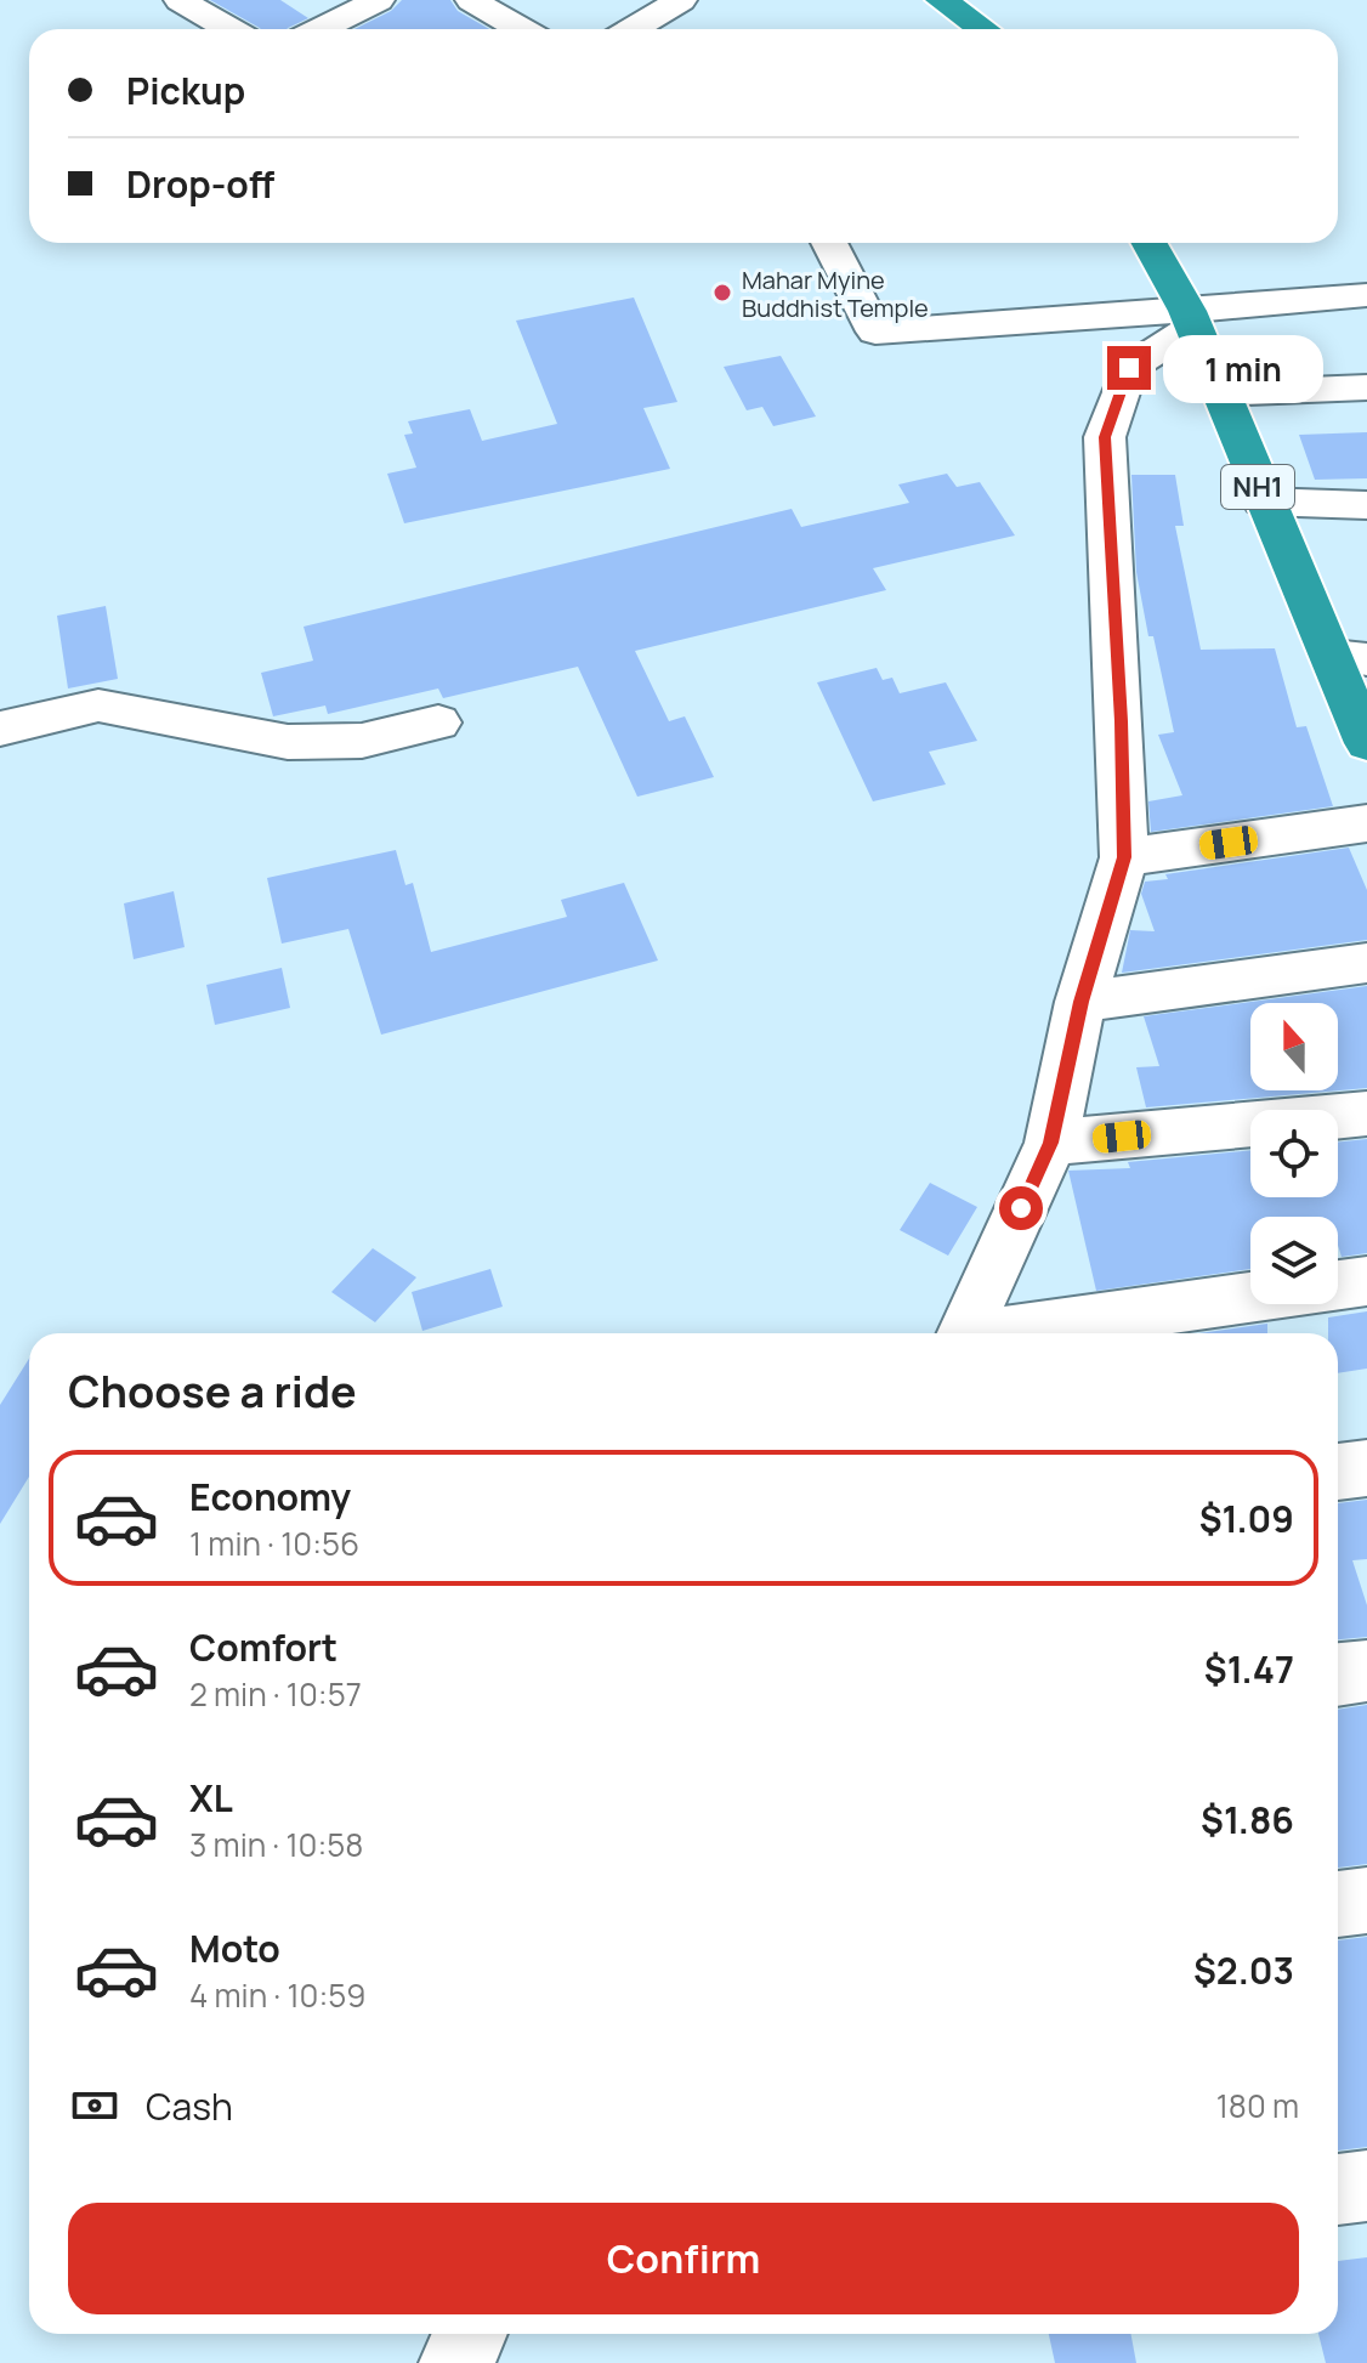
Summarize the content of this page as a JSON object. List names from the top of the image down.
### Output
{
  "streets": {
    "highway": ["NH1"]
  },
  "places": ["Mahar Myine Buddhist Temple"],
  "north": "top",
  "page": {
    "banner": ["Pickup", "Drop-off"],
    "bubble": "1 min",
    "heading": "Choose a ride",
    "list": [
      {
        "name": "Economy",
        "note": "1 min · 10:56",
        "value": "$1.09"
      },
      {
        "name": "Comfort",
        "note": "2 min · 10:57",
        "value": "$1.47"
      },
      {
        "name": "XL",
        "note": "3 min · 10:58",
        "value": "$1.86"
      },
      {
        "name": "Moto",
        "note": "4 min · 10:59",
        "value": "$2.03"
      }
    ],
    "pay": ["Cash", "180 m"],
    "buttons": "Confirm"
  }
}
